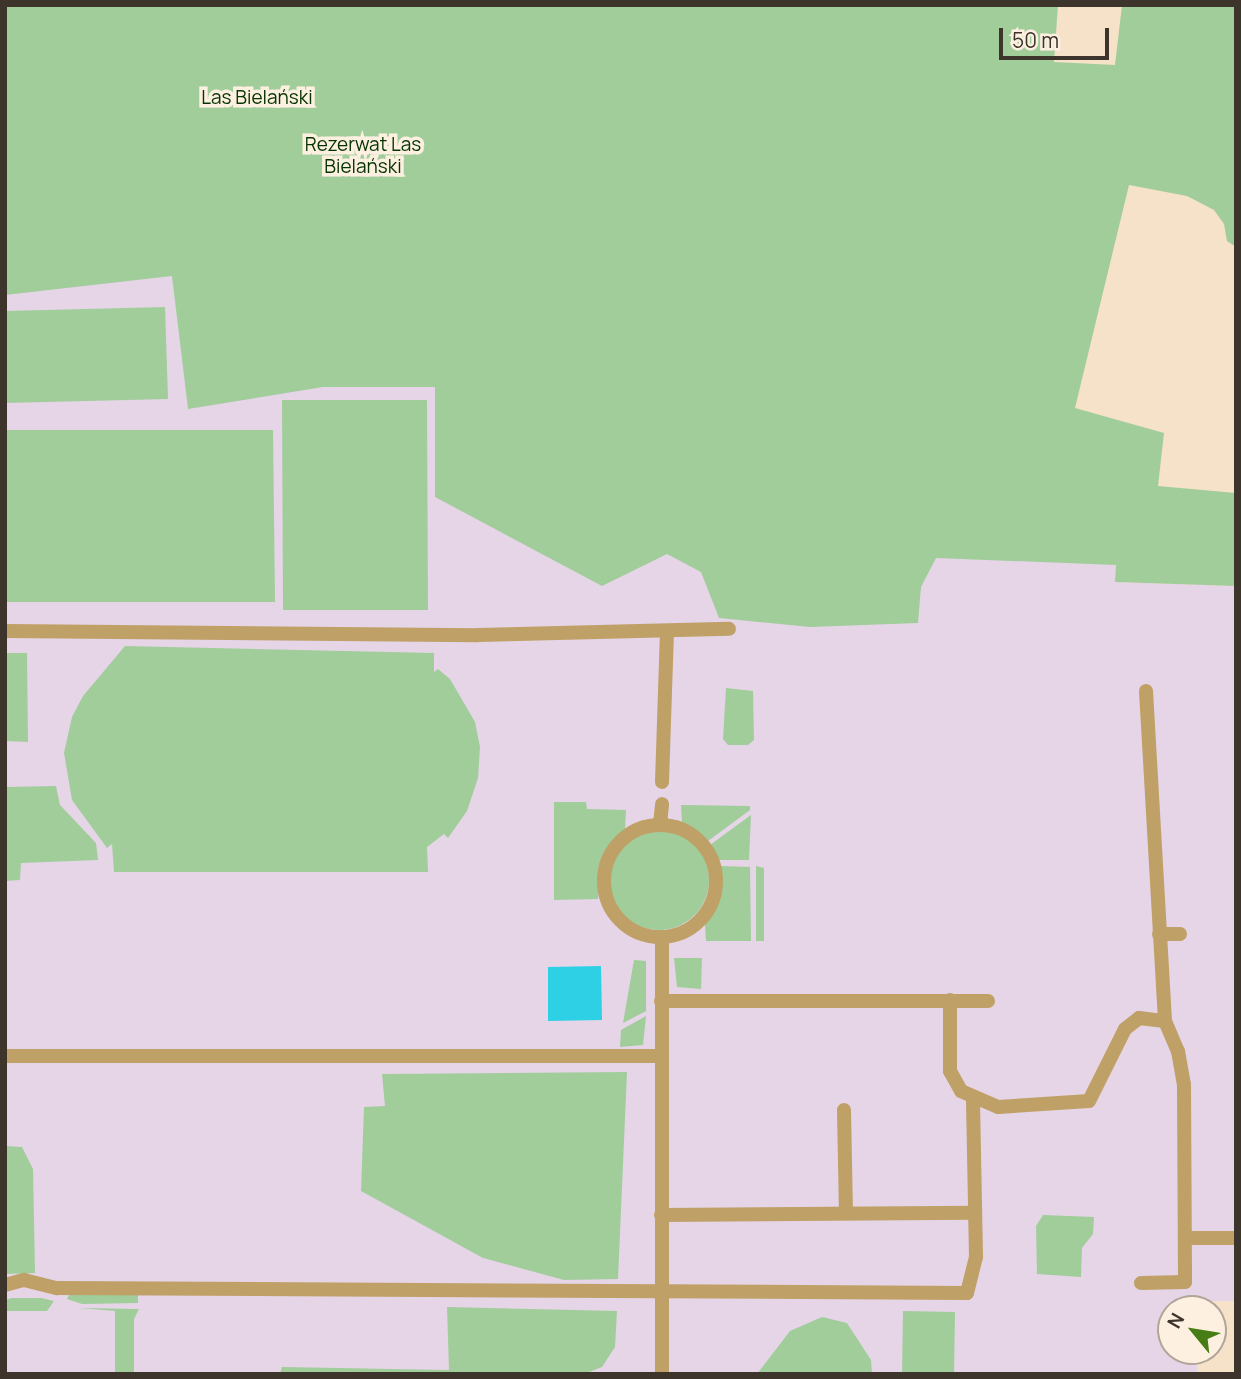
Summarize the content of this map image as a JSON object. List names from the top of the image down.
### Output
{
  "parks": ["Las Bielański", "Rezerwat Las Bielański"],
  "scale_bar": "50 m",
  "north": "top left"
}
